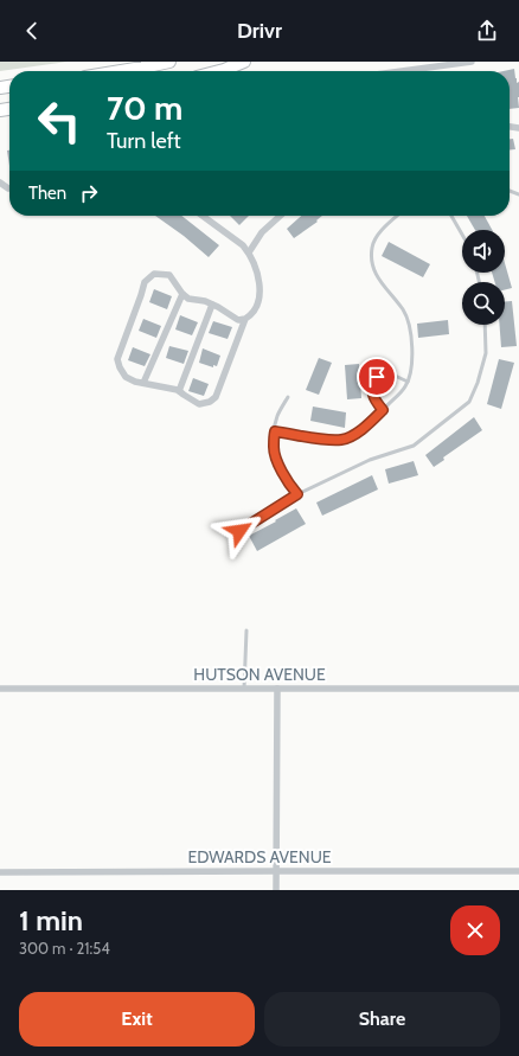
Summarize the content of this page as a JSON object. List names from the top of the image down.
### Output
{
  "streets": {
    "street": ["HUTSON AVENUE", "EDWARDS AVENUE"]
  },
  "page": {
    "header": "Drivr",
    "turn": ["70 m", "Turn left"],
    "then": "Then",
    "heading": ["1 min", "300 m · 21:54"],
    "buttons": ["Exit", "Share"]
  }
}
